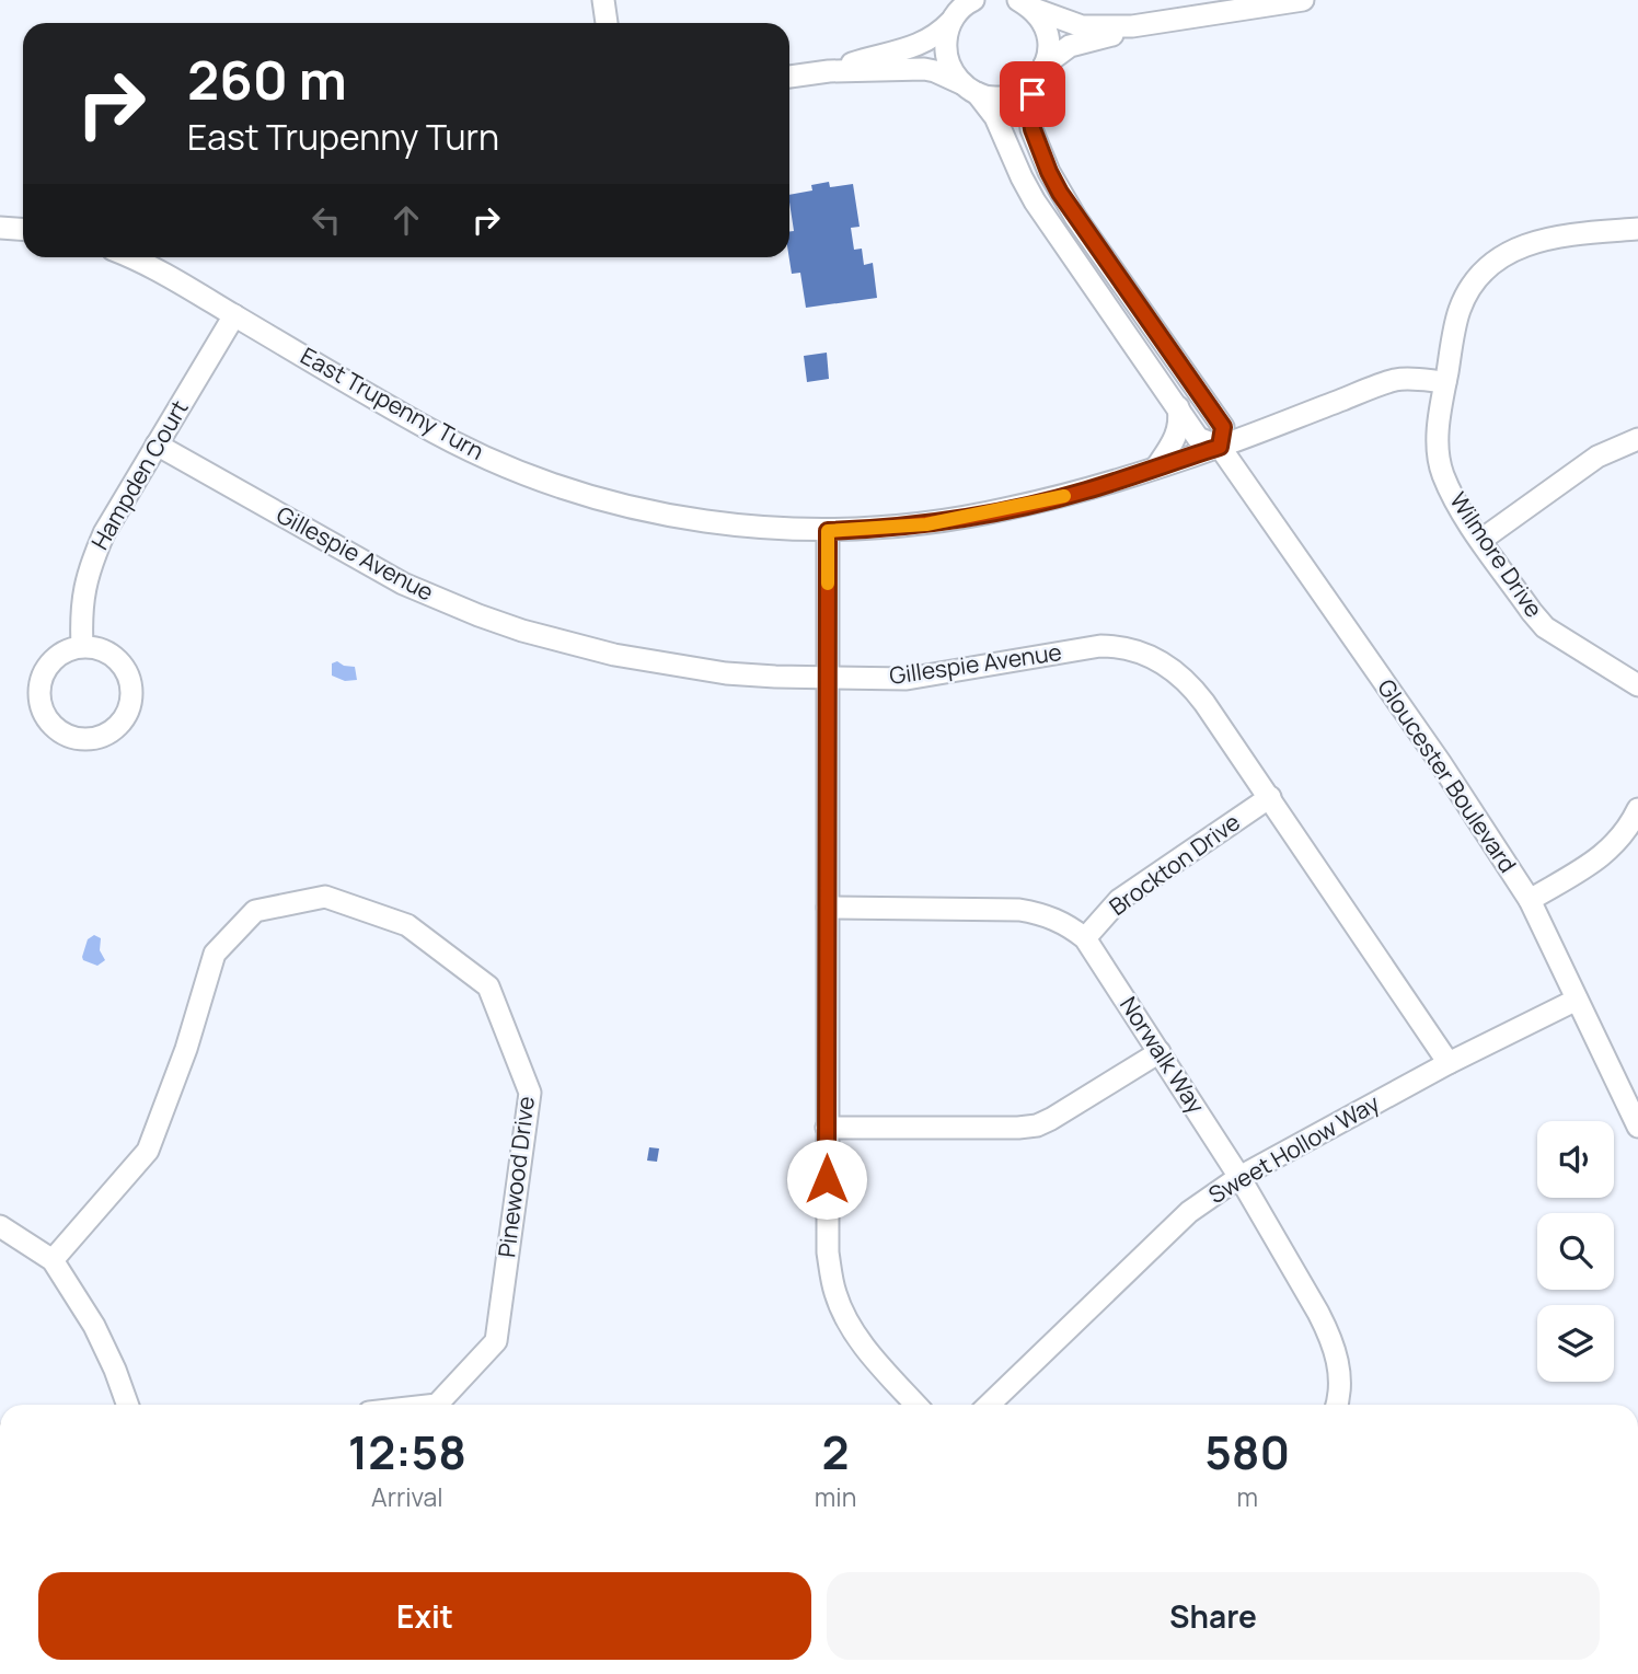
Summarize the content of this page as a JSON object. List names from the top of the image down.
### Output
{
  "streets": {
    "street": [
      "East Trupenny Turn",
      "Hampden Court",
      "Gillespie Avenue",
      "Wilmore Drive",
      "Gloucester Boulevard",
      "Brockton Drive",
      "Norwalk Way",
      "Sweet Hollow Way",
      "Pinewood Drive"
    ]
  },
  "crossings": [
    ["East Trupenny Turn", "Hampden Court"],
    ["East Trupenny Turn", "Wilmore Drive"],
    ["East Trupenny Turn", "Gloucester Boulevard"],
    ["Hampden Court", "Gillespie Avenue"],
    ["Gillespie Avenue", "Brockton Drive"],
    ["Gillespie Avenue", "Sweet Hollow Way"],
    ["Gloucester Boulevard", "Sweet Hollow Way"],
    ["Brockton Drive", "Norwalk Way"],
    ["Norwalk Way", "Sweet Hollow Way"]
  ],
  "page": {
    "turn": ["260 m", "East Trupenny Turn"],
    "eta": [
      "12:58",
      "Arrival",
      "2",
      "min",
      "580",
      "m"
    ],
    "buttons": ["Exit", "Share"]
  }
}
